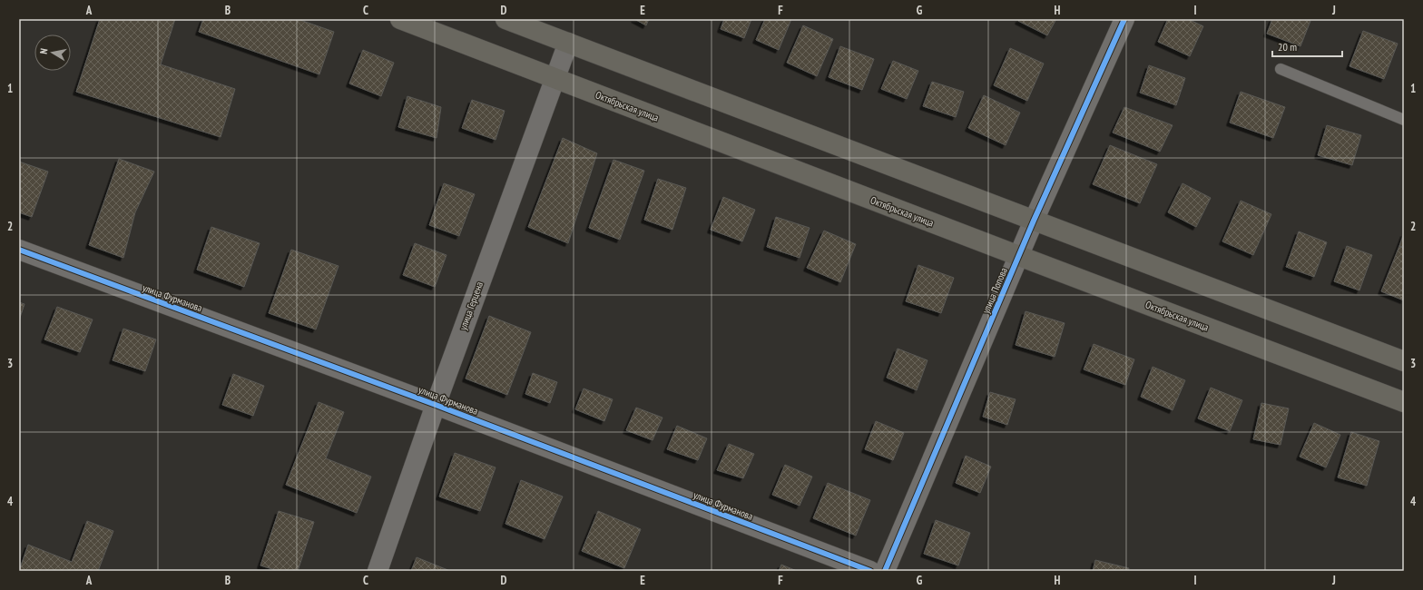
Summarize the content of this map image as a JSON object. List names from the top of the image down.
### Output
{
  "streets": {
    "main road": ["Октябрьская улица"],
    "street": ["улица Попова", "улица Фурманова", "улица Герцена"]
  },
  "crossings": [
    ["Октябрьская улица", "улица Попова"],
    ["Октябрьская улица", "улица Герцена"],
    ["улица Фурманова", "улица Герцена"]
  ],
  "scale_bar": "20 m",
  "north": "left",
  "grid": {
    "columns": [
      "A",
      "B",
      "C",
      "D",
      "E",
      "F",
      "G",
      "H",
      "I",
      "J"
    ],
    "rows": [
      "1",
      "2",
      "3",
      "4"
    ]
  }
}
